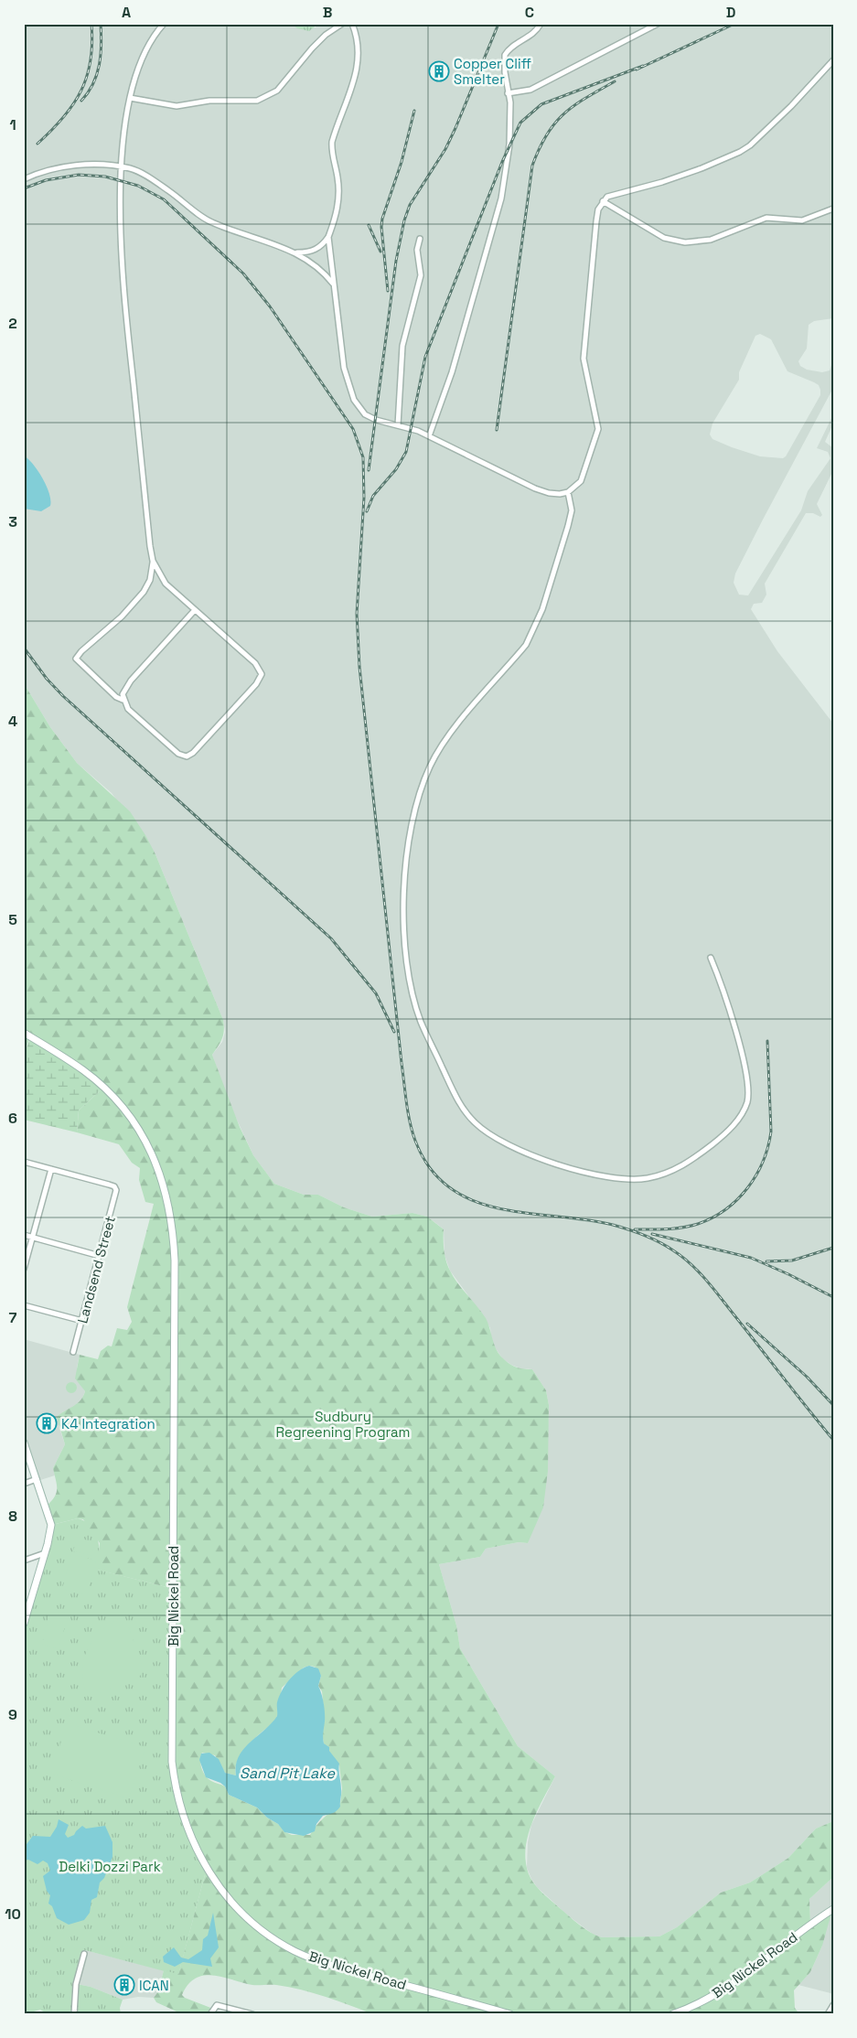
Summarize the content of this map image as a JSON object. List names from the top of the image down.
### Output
{
  "streets": {
    "main road": ["Big Nickel Road"],
    "street": ["Landsend Street"]
  },
  "water": ["Sand Pit Lake"],
  "parks": ["Sudbury Regreening Program", "Delki Dozzi Park"],
  "places": {
    "building": ["Copper Cliff Smelter", "K4 Integration", "ICAN"]
  },
  "grid": {
    "columns": [
      "A",
      "B",
      "C",
      "D"
    ],
    "rows": [
      "1",
      "2",
      "3",
      "4",
      "5",
      "6",
      "7",
      "8",
      "9",
      "10"
    ]
  }
}
